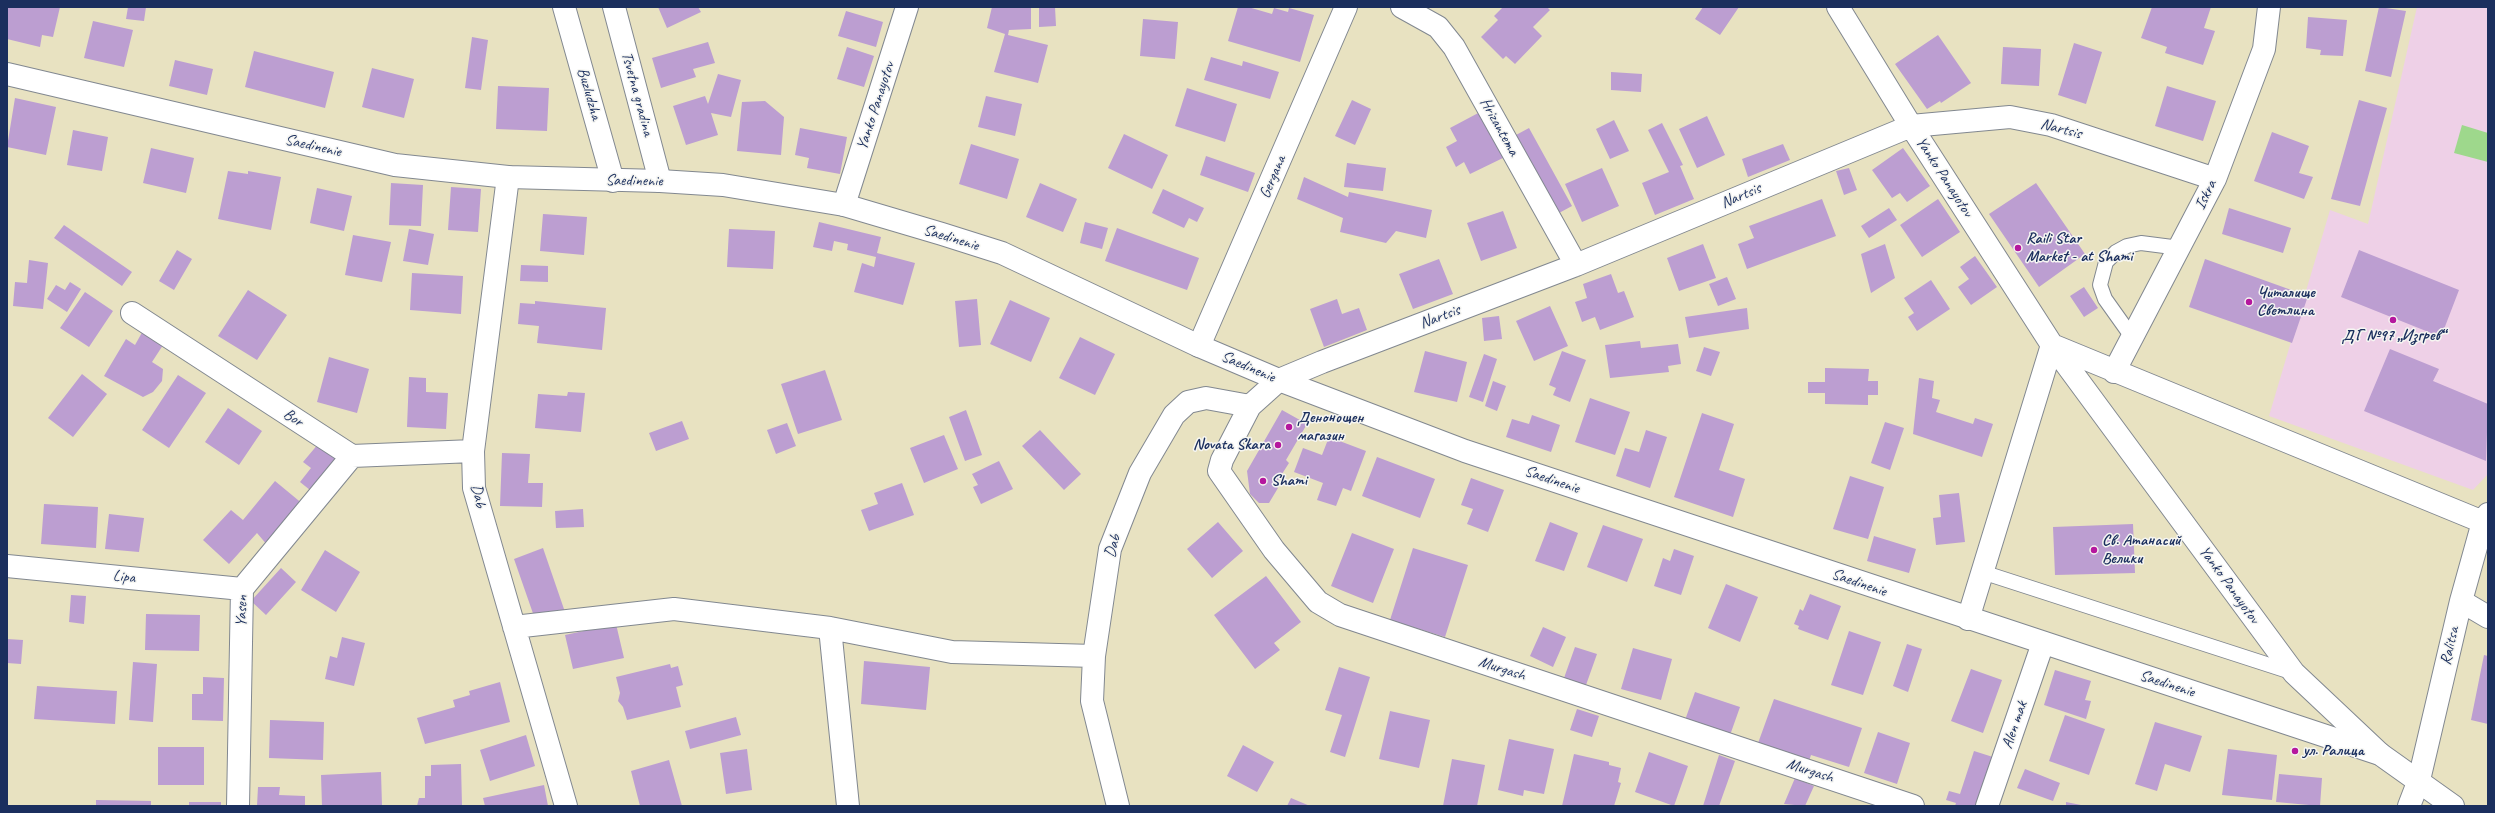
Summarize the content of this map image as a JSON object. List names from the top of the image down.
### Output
{
  "streets": {
    "street": [
      "Buzludzha",
      "Tsvetna gradina",
      "Yanko Panayotov",
      "Hrizantema",
      "Nartsis",
      "Saedinenie",
      "Gergana",
      "Iskra",
      "Bor",
      "Dab",
      "Lipa",
      "Yasen",
      "Ralitsa",
      "Murgash",
      "Alen mak"
    ]
  },
  "crossings": [
    ["Buzludzha", "Saedinenie"],
    ["Tsvetna gradina", "Saedinenie"],
    ["Yanko Panayotov", "Nartsis"],
    ["Yanko Panayotov", "Saedinenie"],
    ["Hrizantema", "Nartsis"],
    ["Nartsis", "Saedinenie"],
    ["Nartsis", "Iskra"],
    ["Saedinenie", "Gergana"],
    ["Saedinenie", "Dab"],
    ["Saedinenie", "Ralitsa"],
    ["Saedinenie", "Alen mak"],
    ["Bor", "Yasen"],
    ["Dab", "Murgash"],
    ["Lipa", "Yasen"]
  ],
  "places": [
    "Raili Star Market - at Shami",
    "Читалище Светлина",
    "ДГ №97 „Изгрев“",
    "Денонощен магазин",
    "Novata Skara",
    "Shami",
    "Св. Атанасий Велики",
    "ул. Ралица"
  ]
}
